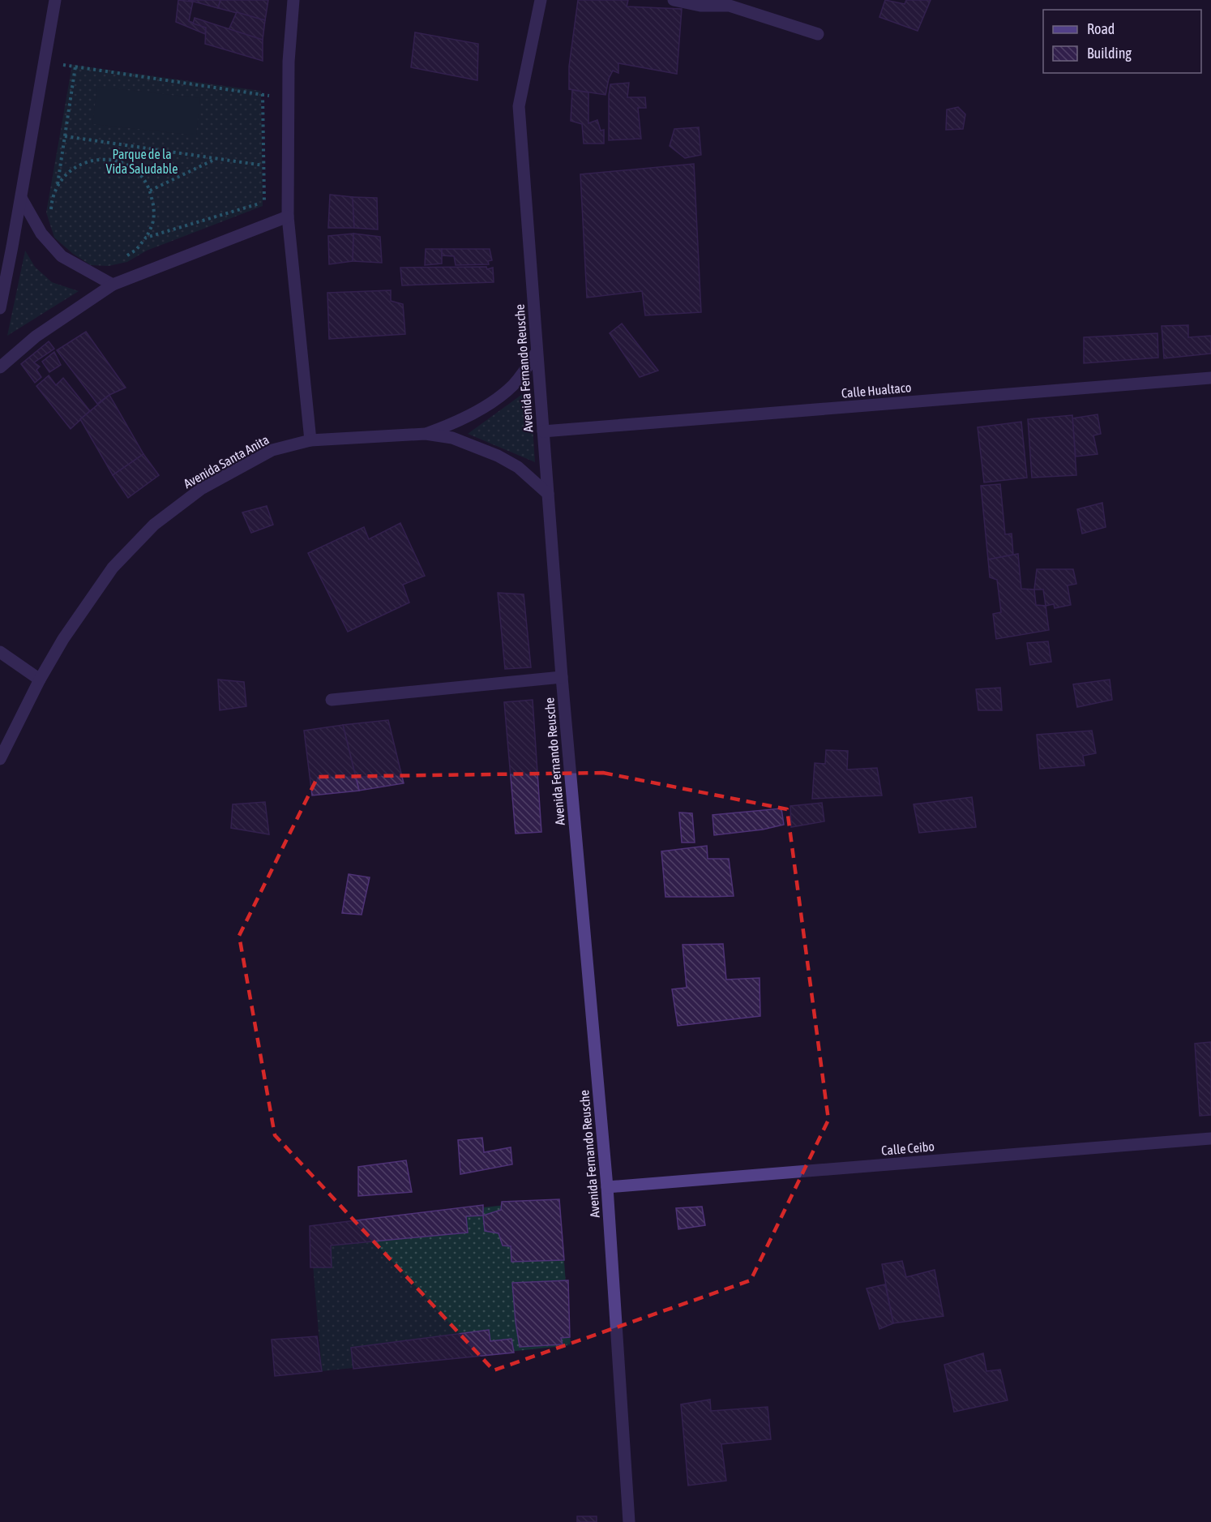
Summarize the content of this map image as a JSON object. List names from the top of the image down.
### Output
{
  "streets": {
    "street": [
      "Avenida Fernando Reusche",
      "Calle Hualtaco",
      "Avenida Santa Anita",
      "Calle Ceibo"
    ]
  },
  "crossings": [
    ["Avenida Fernando Reusche", "Calle Hualtaco"],
    ["Avenida Fernando Reusche", "Avenida Santa Anita"],
    ["Avenida Fernando Reusche", "Calle Ceibo"]
  ],
  "parks": ["Parque de la Vida Saludable"],
  "legend": ["Road", "Building"]
}
